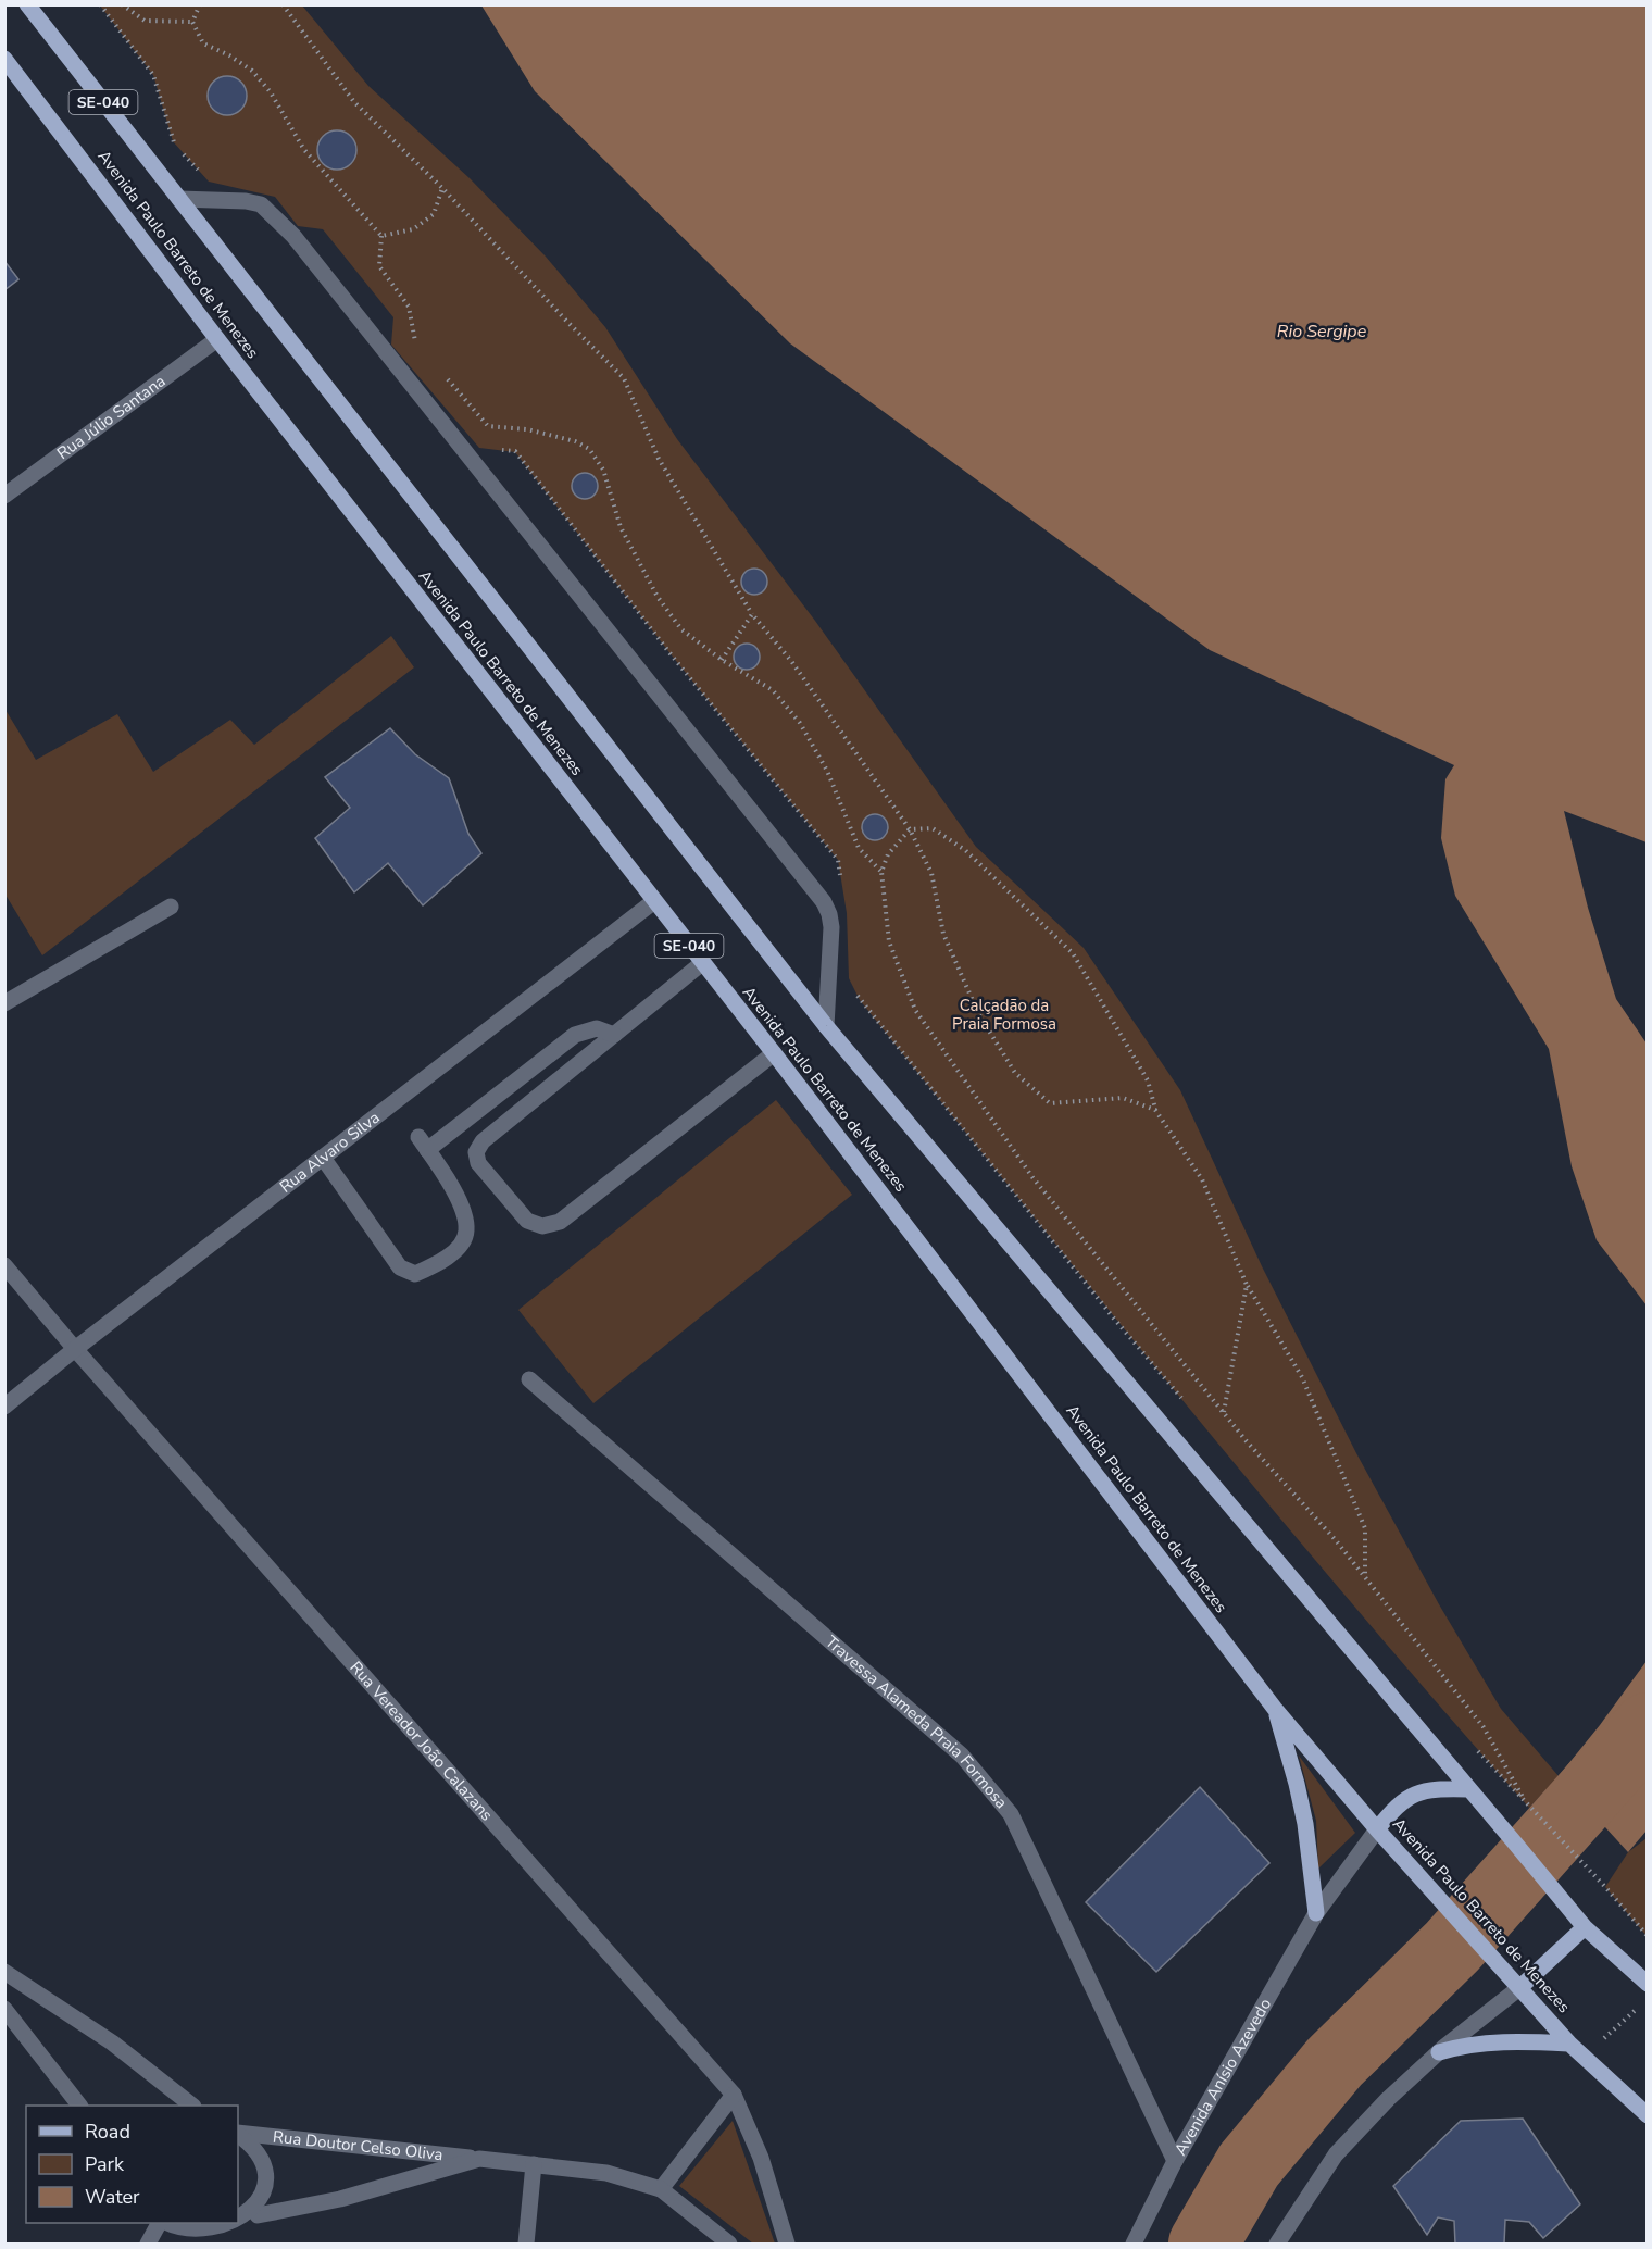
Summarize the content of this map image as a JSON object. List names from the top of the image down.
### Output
{
  "streets": {
    "main road": ["SE-040", "Avenida Paulo Barreto de Menezes"],
    "street": [
      "Rua Júlio Santana",
      "Rua Alvaro Silva",
      "Travessa Alameda Praia Formosa",
      "Rua Vereador João Calazans",
      "Avenida Anísio Azevedo",
      "Rua Doutor Celso Oliva"
    ]
  },
  "crossings": [
    ["Avenida Paulo Barreto de Menezes", "Rua Júlio Santana"],
    ["Avenida Paulo Barreto de Menezes", "Rua Alvaro Silva"],
    ["Avenida Paulo Barreto de Menezes", "Avenida Anísio Azevedo"],
    ["Rua Alvaro Silva", "Rua Vereador João Calazans"],
    ["Travessa Alameda Praia Formosa", "Avenida Anísio Azevedo"]
  ],
  "water": ["Rio Sergipe"],
  "parks": ["Calçadão da Praia Formosa"],
  "legend": ["Road", "Park", "Water"]
}
